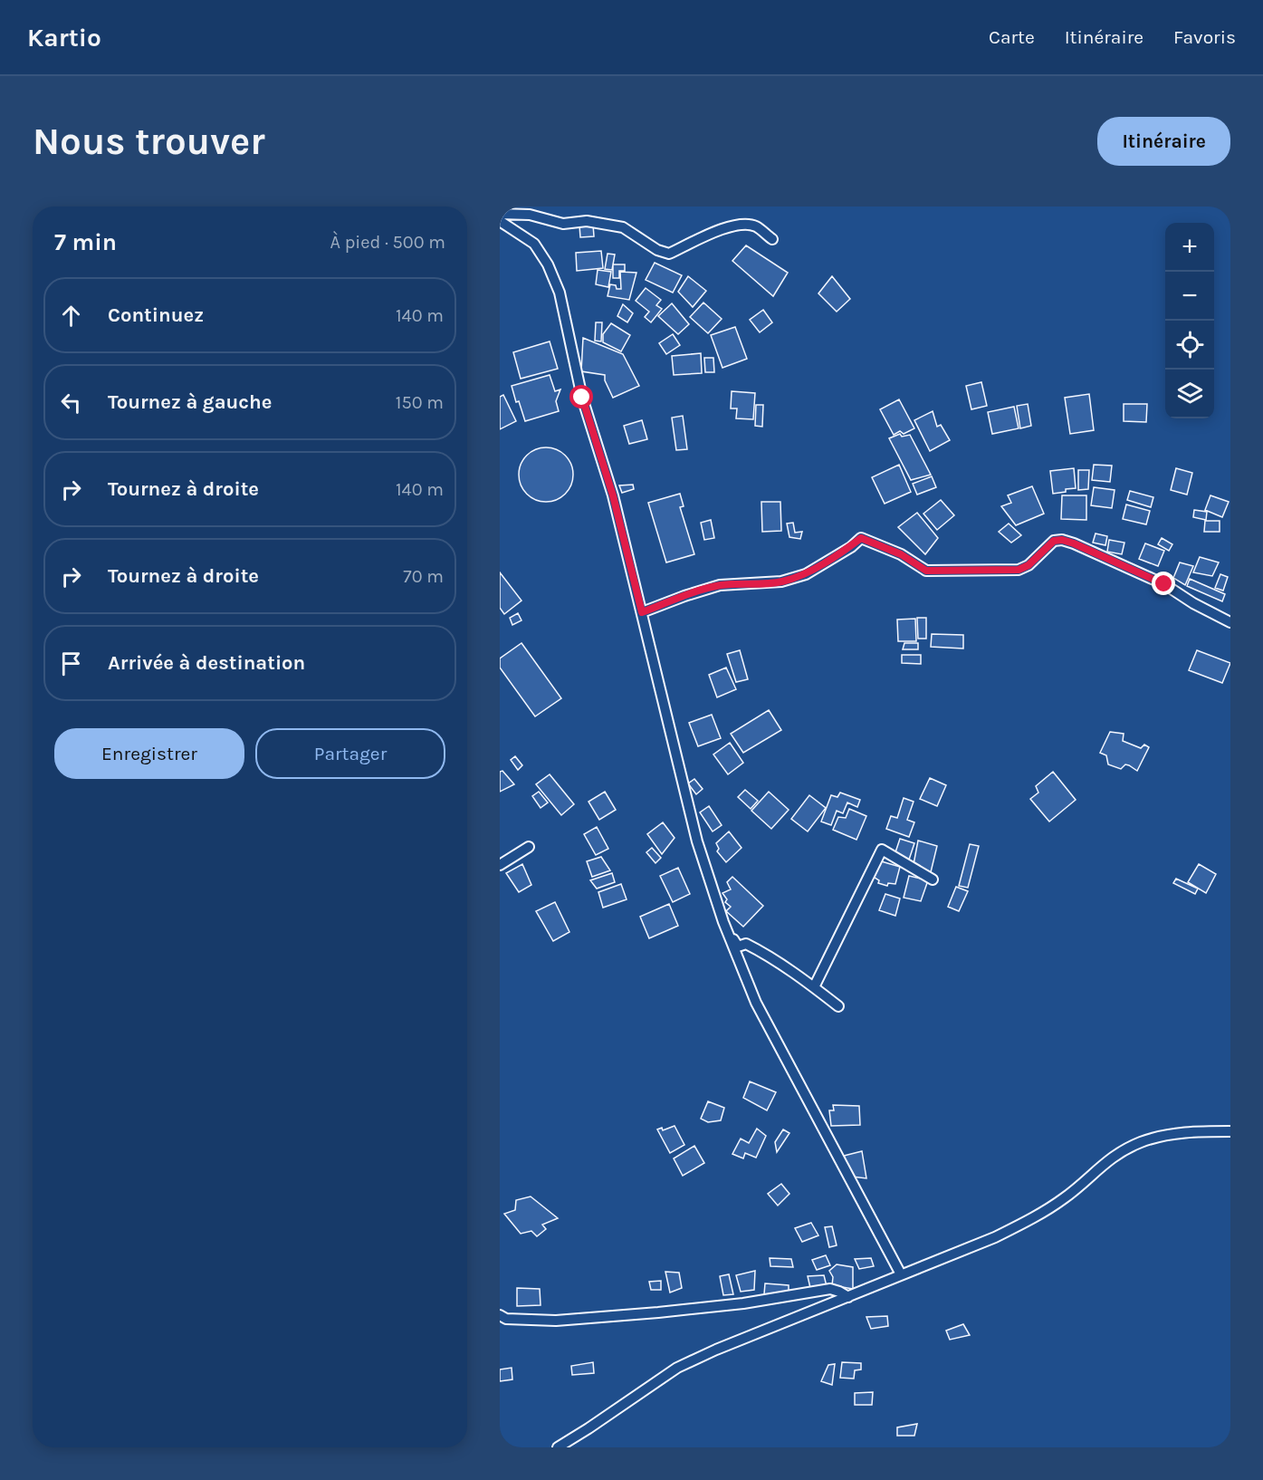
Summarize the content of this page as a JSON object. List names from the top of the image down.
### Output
{
  "page": {
    "header": "Kartio",
    "nav": ["Carte", "Itinéraire", "Favoris"],
    "buttons": [
      "Itinéraire",
      ["Enregistrer", "Partager"]
    ],
    "title": "Nous trouver",
    "heading": ["7 min", "À pied · 500 m"],
    "map_buttons": ["+", "−"],
    "list": [
      ["Continuez", "140 m"],
      ["Tournez à gauche", "150 m"],
      ["Tournez à droite", "140 m"],
      ["Tournez à droite", "70 m"],
      "Arrivée à destination"
    ]
  }
}
